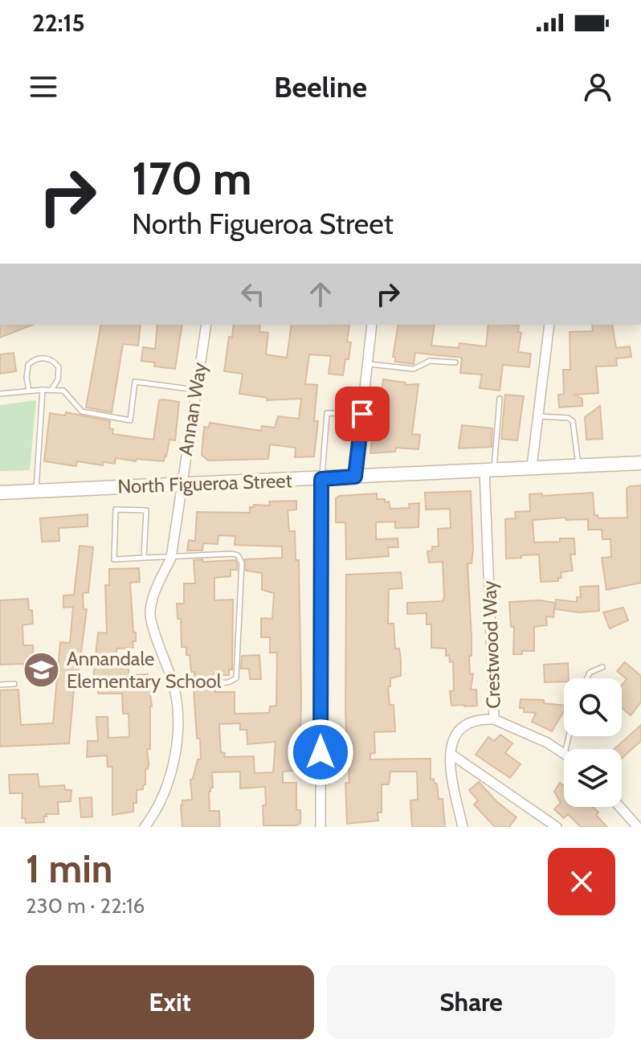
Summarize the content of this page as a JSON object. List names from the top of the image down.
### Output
{
  "streets": {
    "main road": ["North Figueroa Street"],
    "street": ["Annan Way", "Crestwood Way"]
  },
  "crossings": [
    ["Annan Way", "North Figueroa Street"],
    ["North Figueroa Street", "Crestwood Way"]
  ],
  "places": {
    "school or university": ["Annandale Elementary School"]
  },
  "page": {
    "status": "22:15",
    "header": "Beeline",
    "turn": ["170 m", "North Figueroa Street"],
    "heading": ["1 min", "230 m · 22:16"],
    "buttons": ["Exit", "Share"]
  }
}
